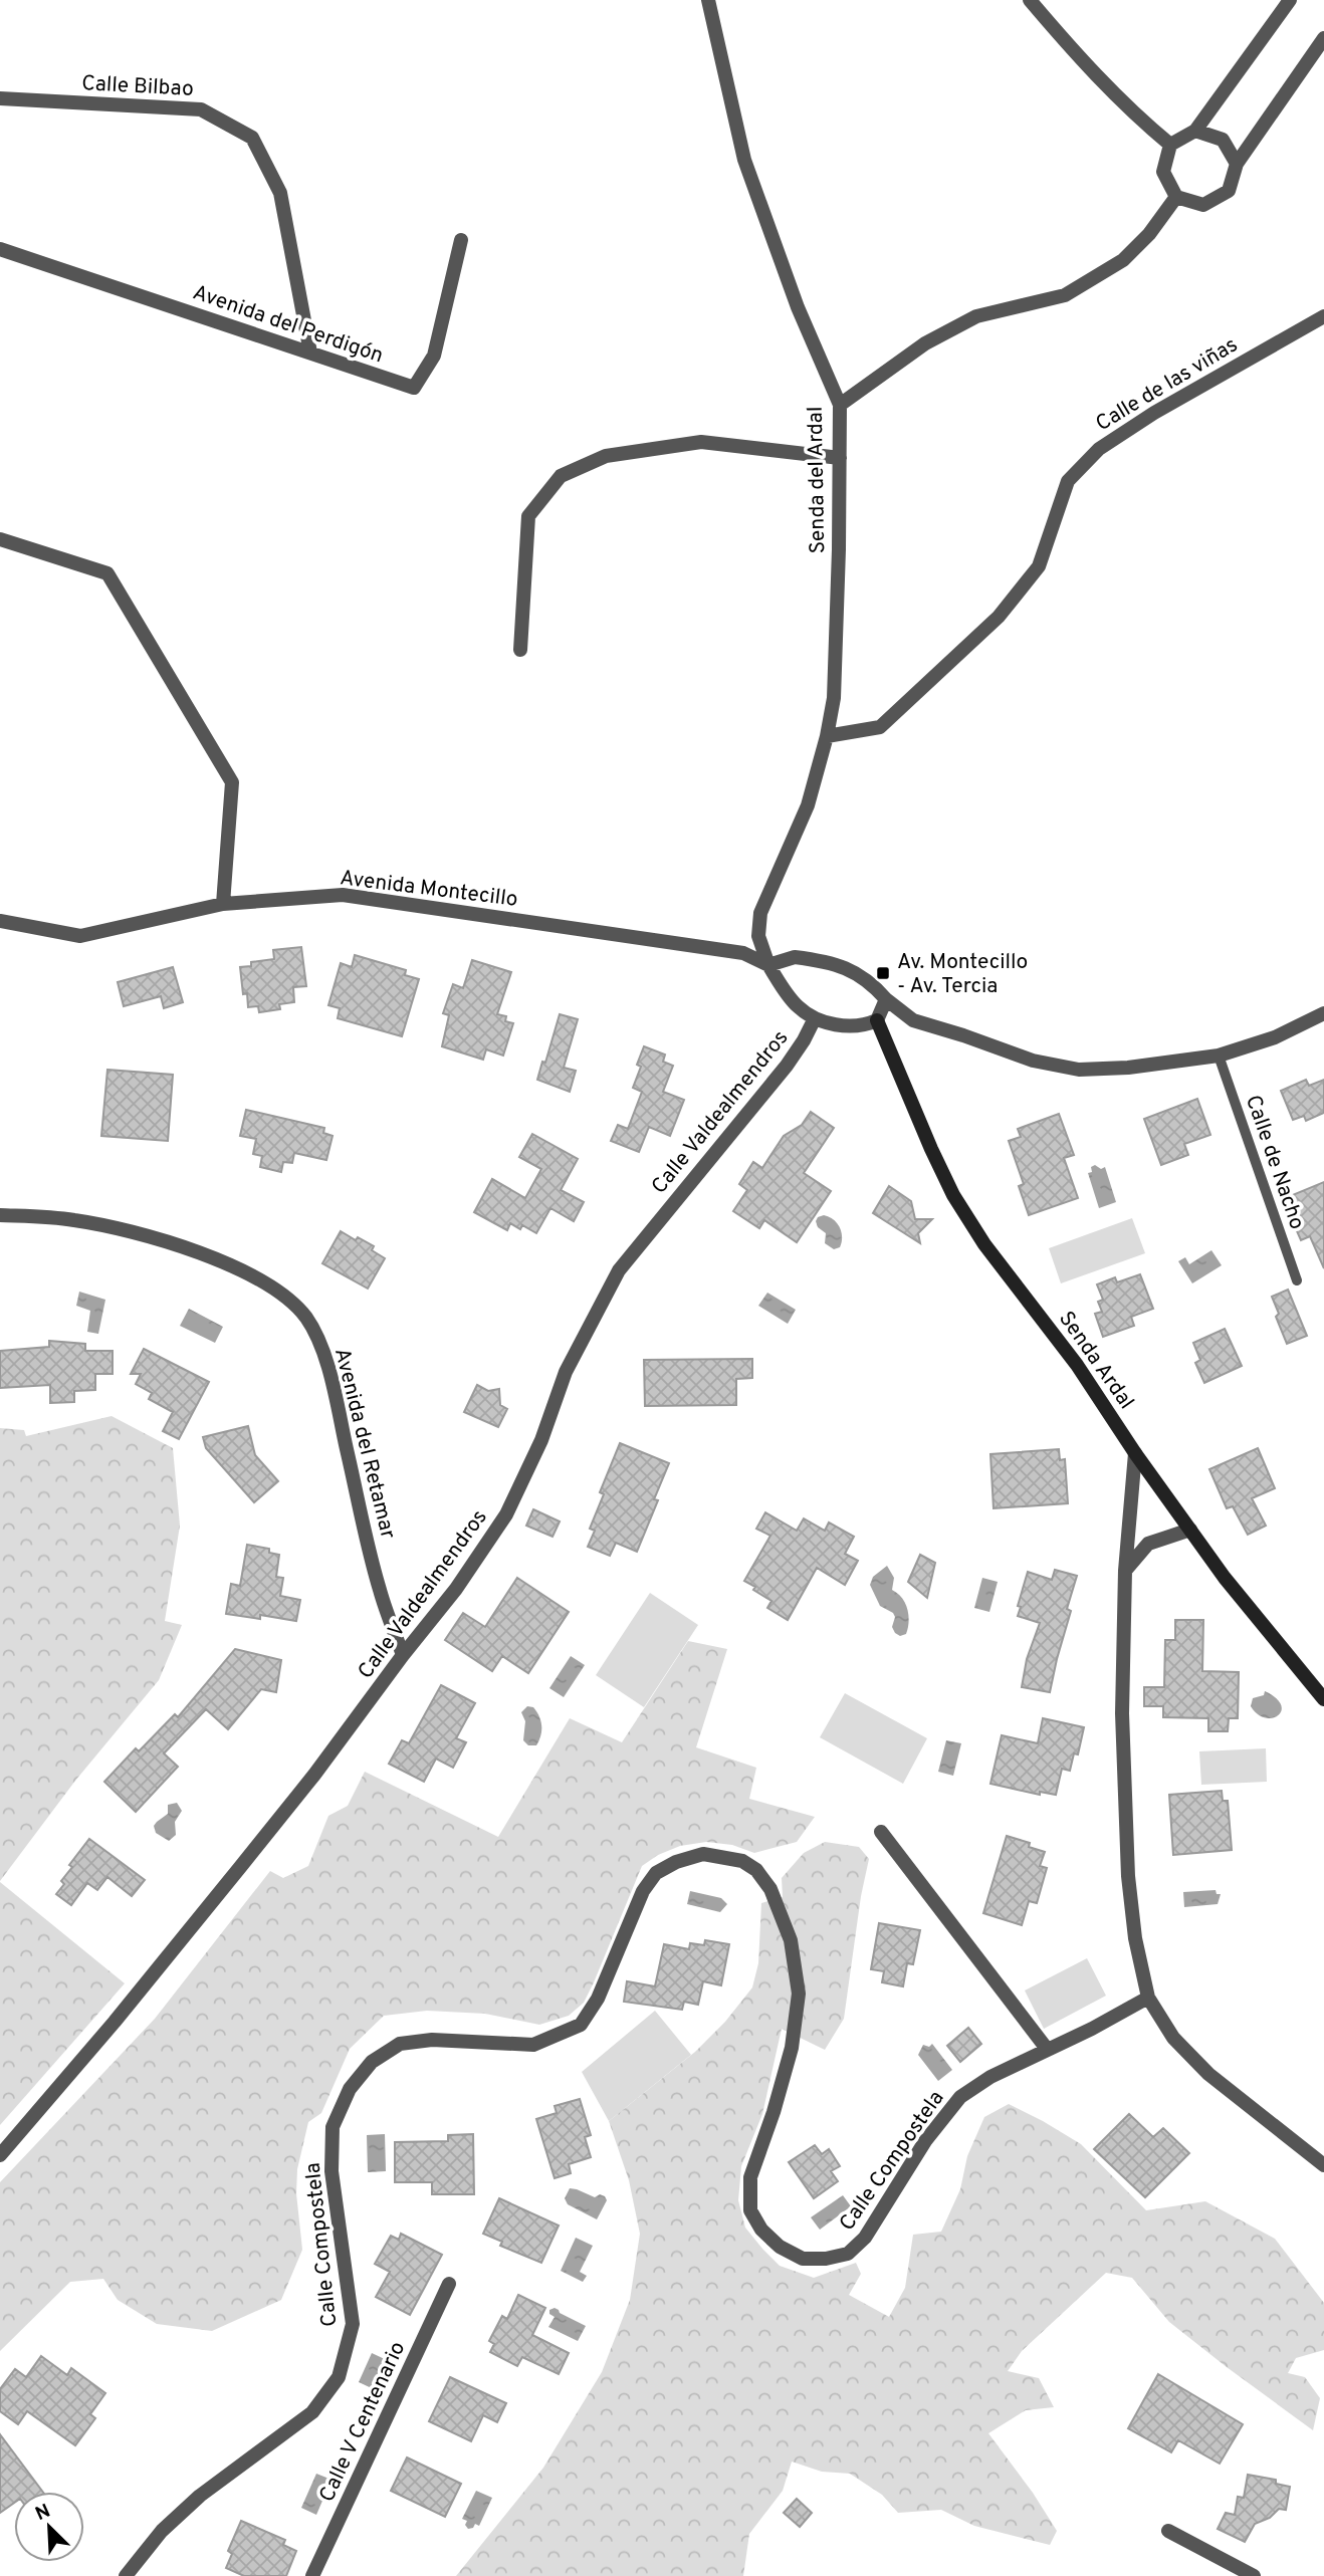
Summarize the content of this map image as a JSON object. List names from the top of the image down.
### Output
{
  "streets": {
    "main road": ["Senda Ardal"],
    "street": [
      "Calle Bilbao",
      "Avenida del Perdigón",
      "Calle de las viñas",
      "Senda del Ardal",
      "Avenida Montecillo",
      "Calle Valdealmendros",
      "Avenida del Retamar",
      "Calle Compostela",
      "Calle V Centenario"
    ],
    "lane": ["Calle de Nacho"]
  },
  "crossings": [
    ["Calle Bilbao", "Avenida del Perdigón"],
    ["Calle de las viñas", "Senda del Ardal"],
    ["Senda del Ardal", "Avenida Montecillo"],
    ["Calle Valdealmendros", "Avenida del Retamar"]
  ],
  "places": {
    "transit": ["Av. Montecillo - Av. Tercia"]
  },
  "north": "top left"
}
